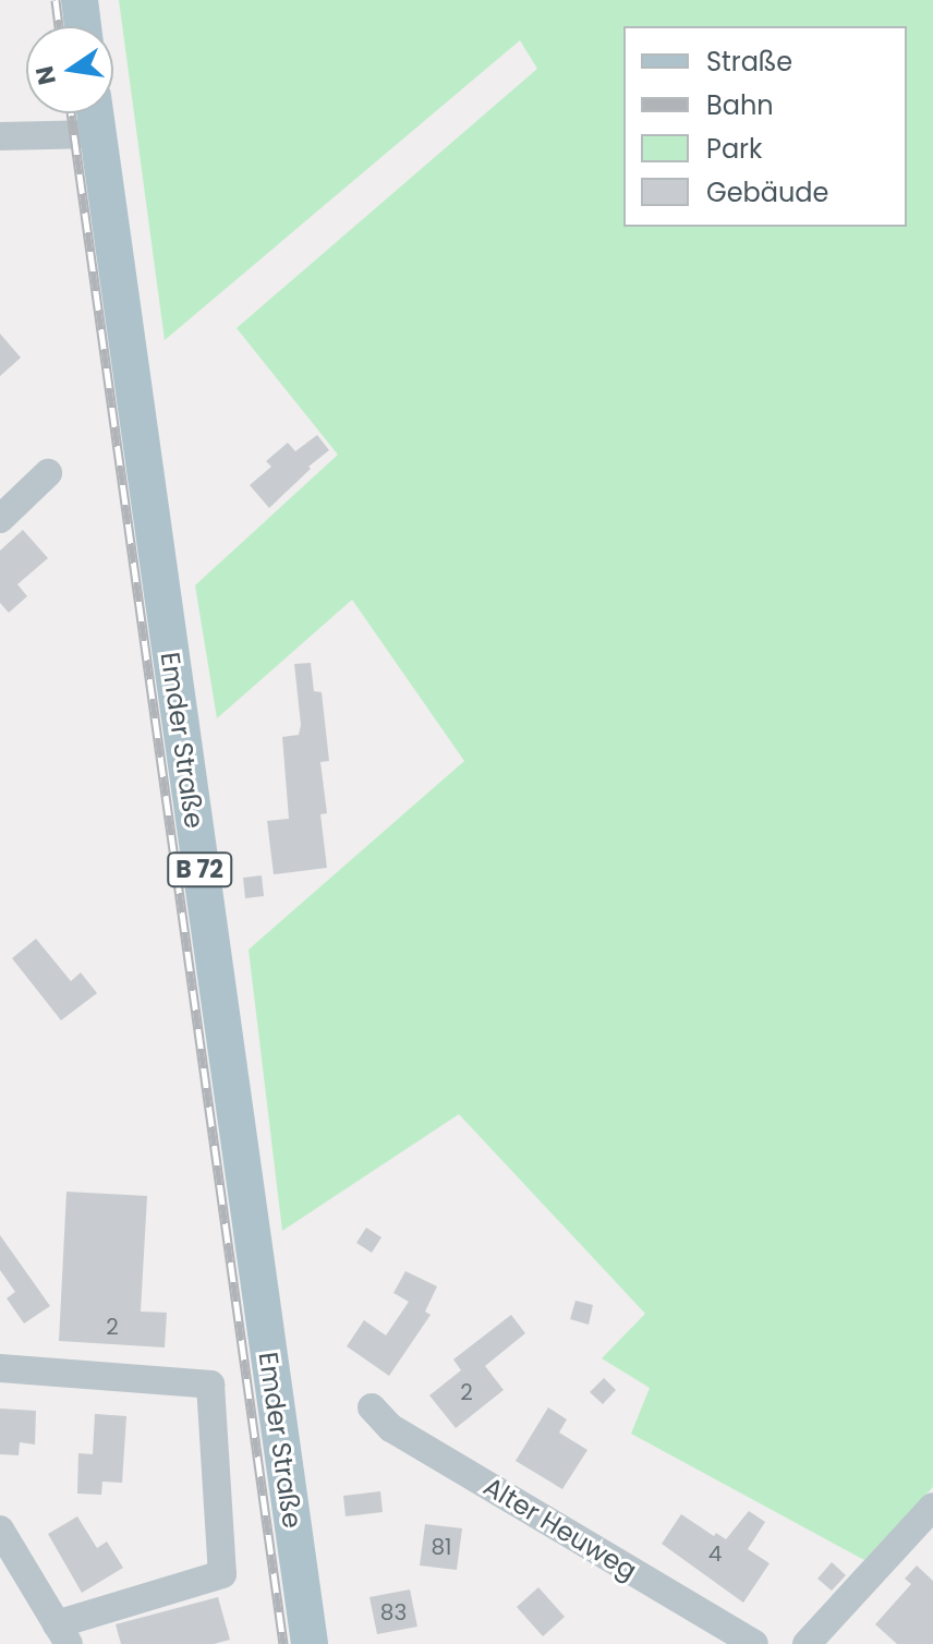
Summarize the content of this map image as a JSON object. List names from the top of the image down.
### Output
{
  "streets": {
    "main road": ["Emder Straße", "B 72"],
    "street": ["Alter Heuweg"]
  },
  "house_numbers": [
    "2",
    "2",
    "81",
    "4",
    "83"
  ],
  "legend": [
    "Straße",
    "Bahn",
    "Park",
    "Gebäude"
  ],
  "north": "left"
}
